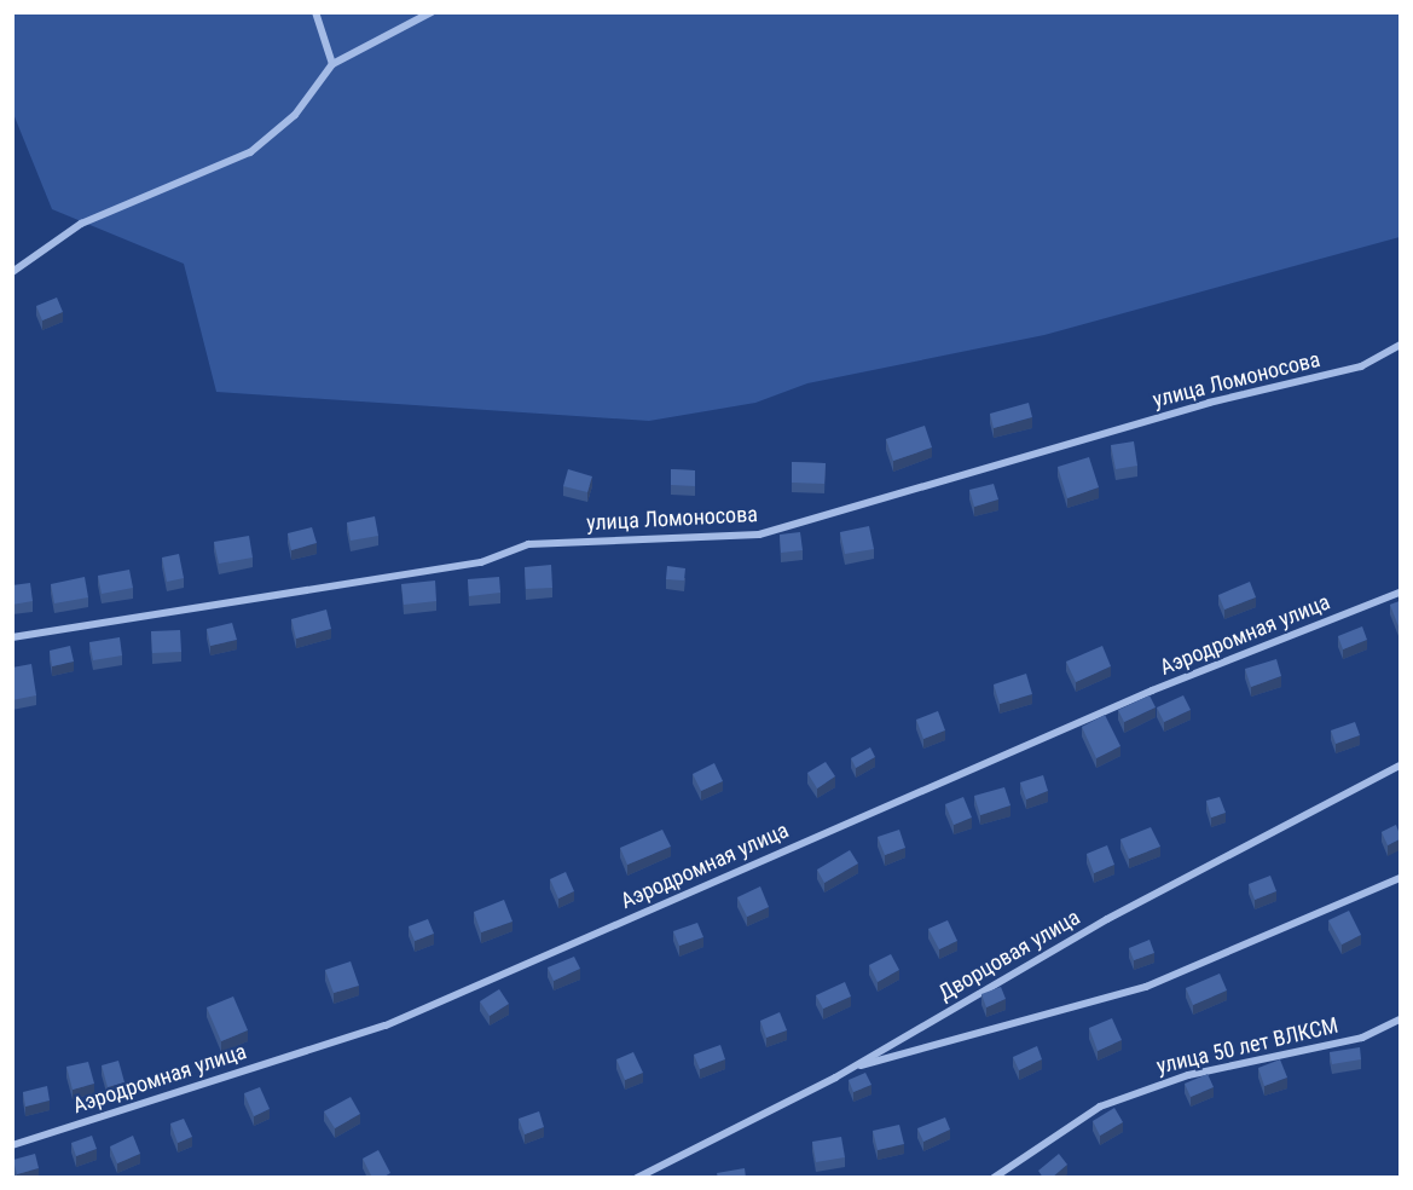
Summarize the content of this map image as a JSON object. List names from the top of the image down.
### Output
{
  "streets": {
    "street": [
      "улица Ломоносова",
      "Аэродромная улица",
      "Дворцовая улица",
      "улица 50 лет ВЛКСМ"
    ]
  }
}
